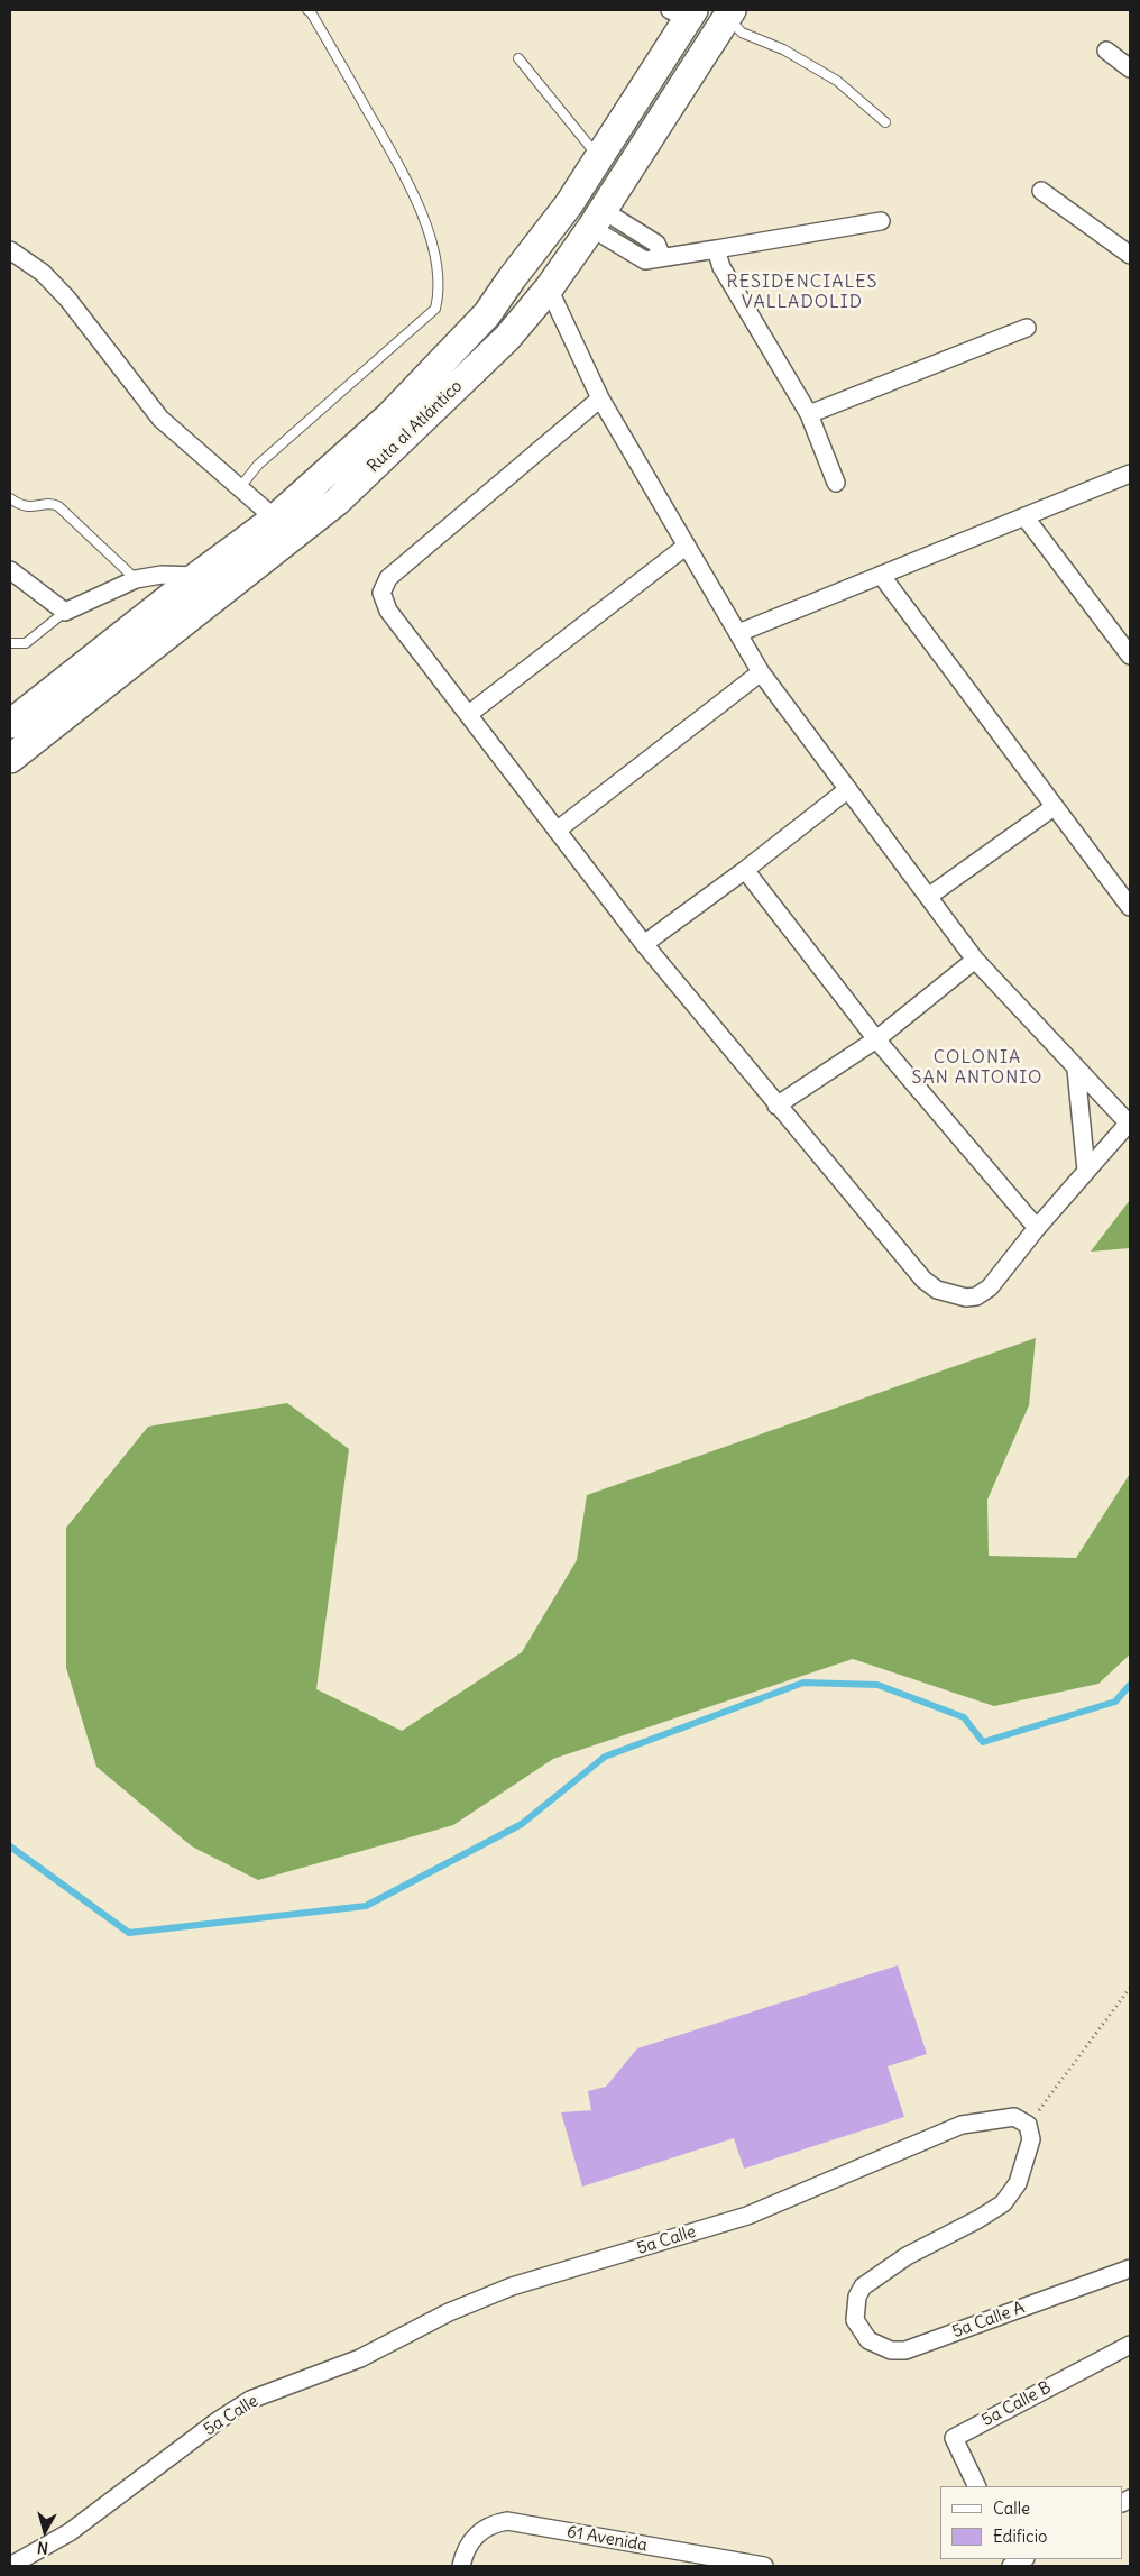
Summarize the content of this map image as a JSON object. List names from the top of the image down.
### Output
{
  "streets": {
    "highway": ["Ruta al Atlántico"],
    "street": [
      "5a Calle",
      "5a Calle A",
      "5a Calle B",
      "61 Avenida"
    ]
  },
  "crossings": [
    ["5a Calle", "5a Calle A"]
  ],
  "districts": ["RESIDENCIALES VALLADOLID", "COLONIA SAN ANTONIO"],
  "legend": ["Calle", "Edificio"],
  "north": "bottom"
}
